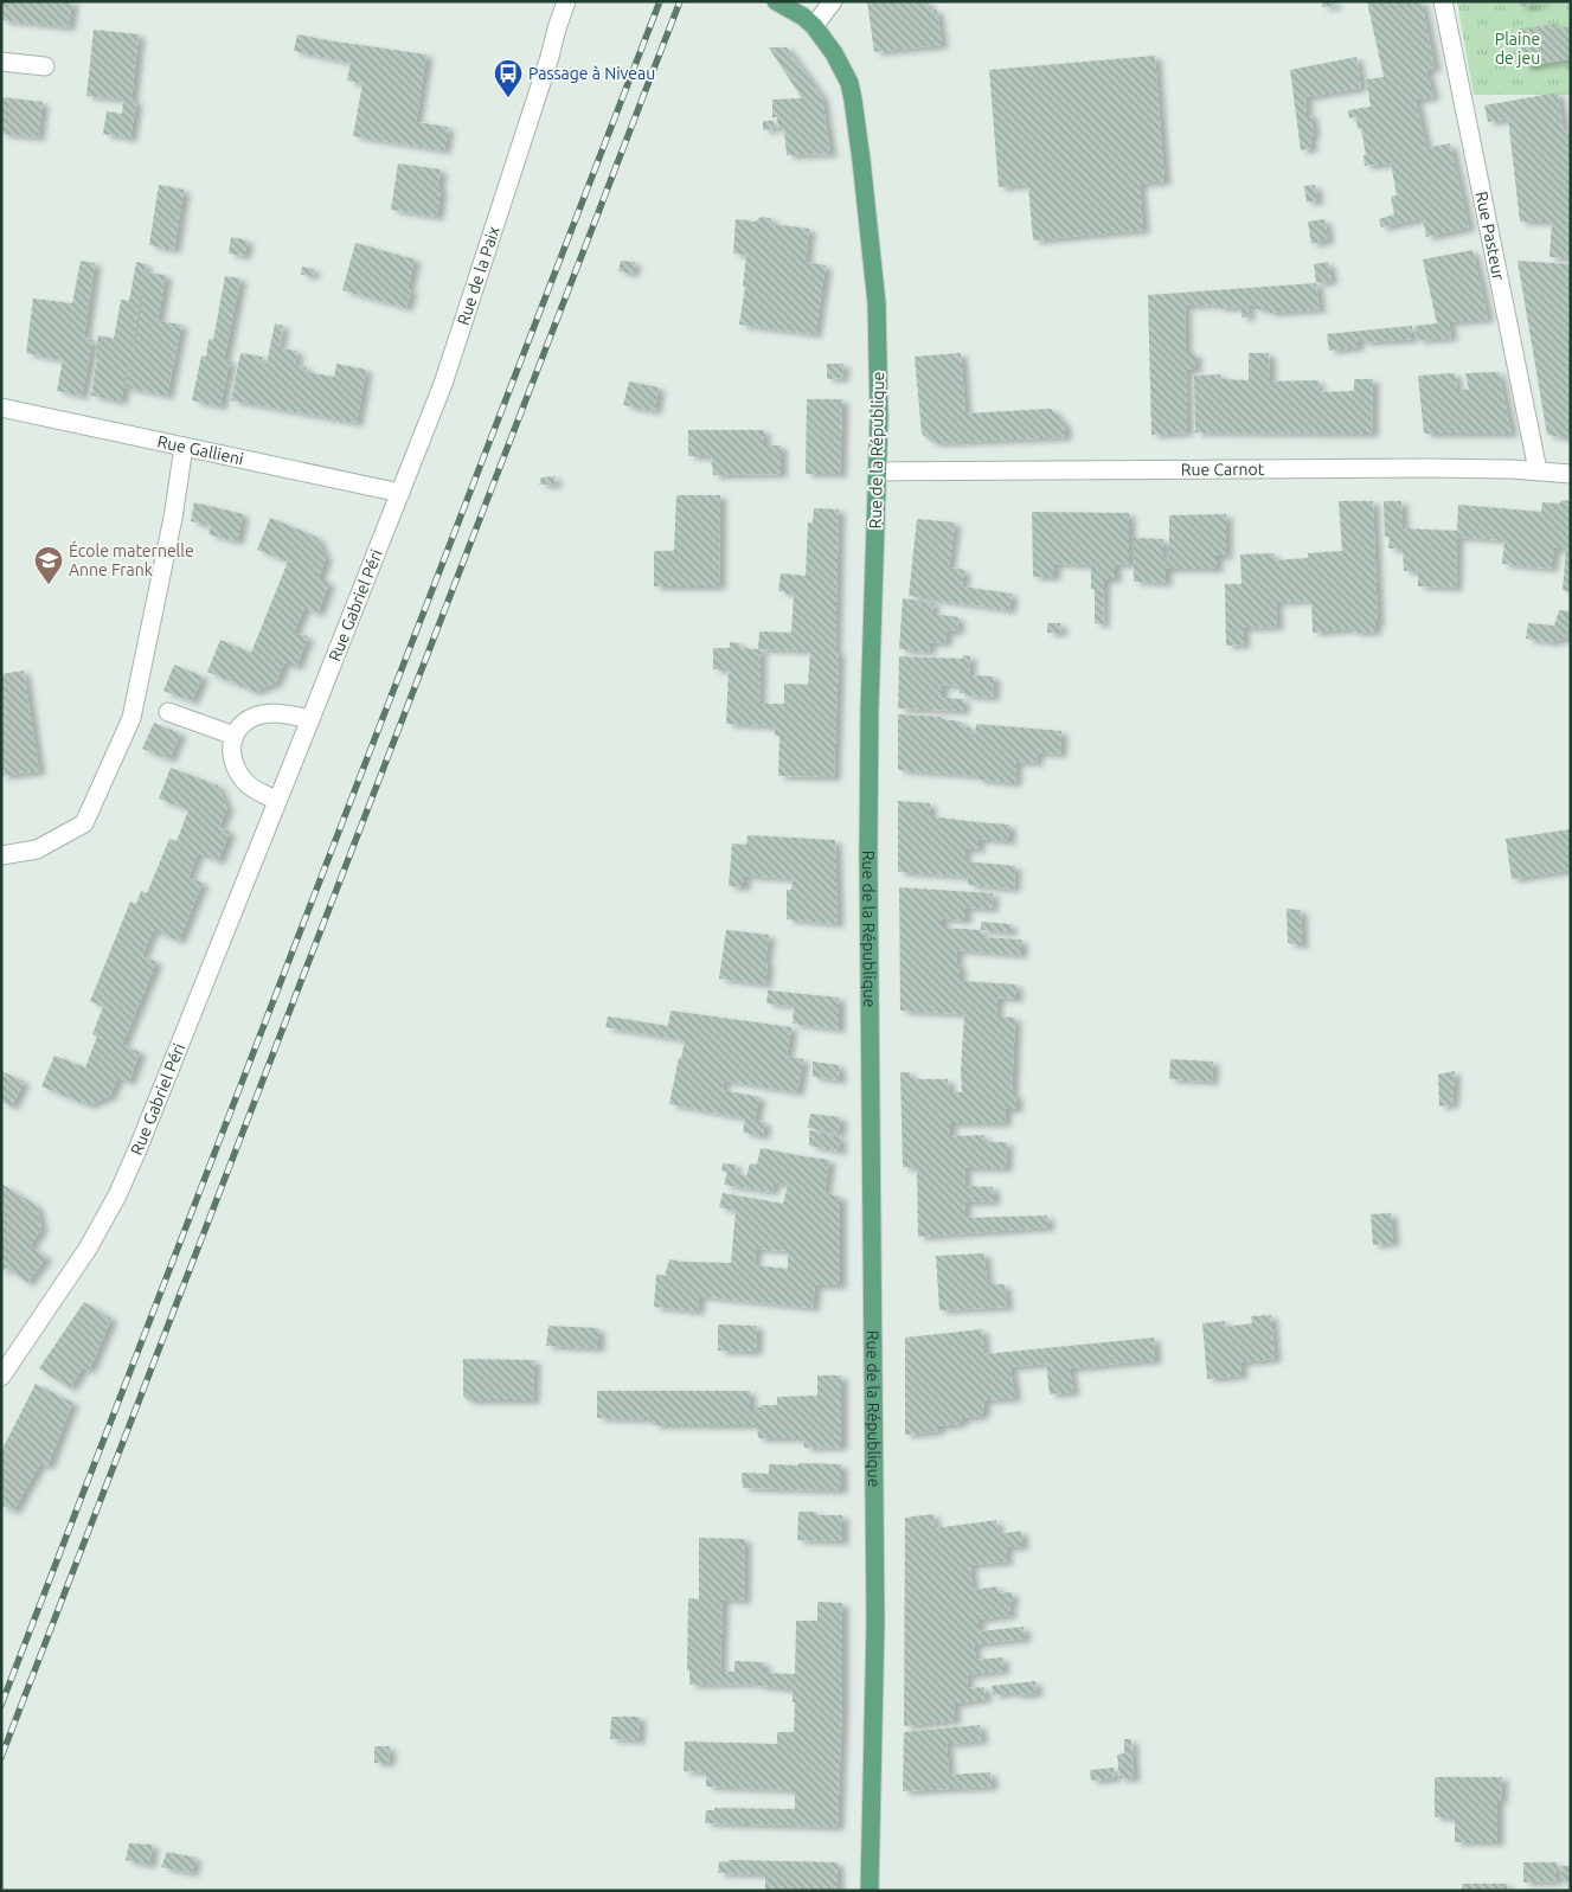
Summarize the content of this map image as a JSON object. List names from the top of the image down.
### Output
{
  "streets": {
    "main road": ["Rue de la République"],
    "street": [
      "Rue Pasteur",
      "Rue de la Paix",
      "Rue Gallieni",
      "Rue Carnot",
      "Rue Gabriel Péri"
    ]
  },
  "crossings": [
    ["Rue Pasteur", "Rue Carnot"],
    ["Rue de la Paix", "Rue Gallieni"],
    ["Rue de la Paix", "Rue Gabriel Péri"],
    ["Rue Gallieni", "Rue Gabriel Péri"],
    ["Rue de la République", "Rue Carnot"]
  ],
  "parks": ["Plaine de jeu"],
  "places": {
    "bus stop": ["Passage à Niveau"],
    "school or university": ["École maternelle Anne Frank"]
  }
}
